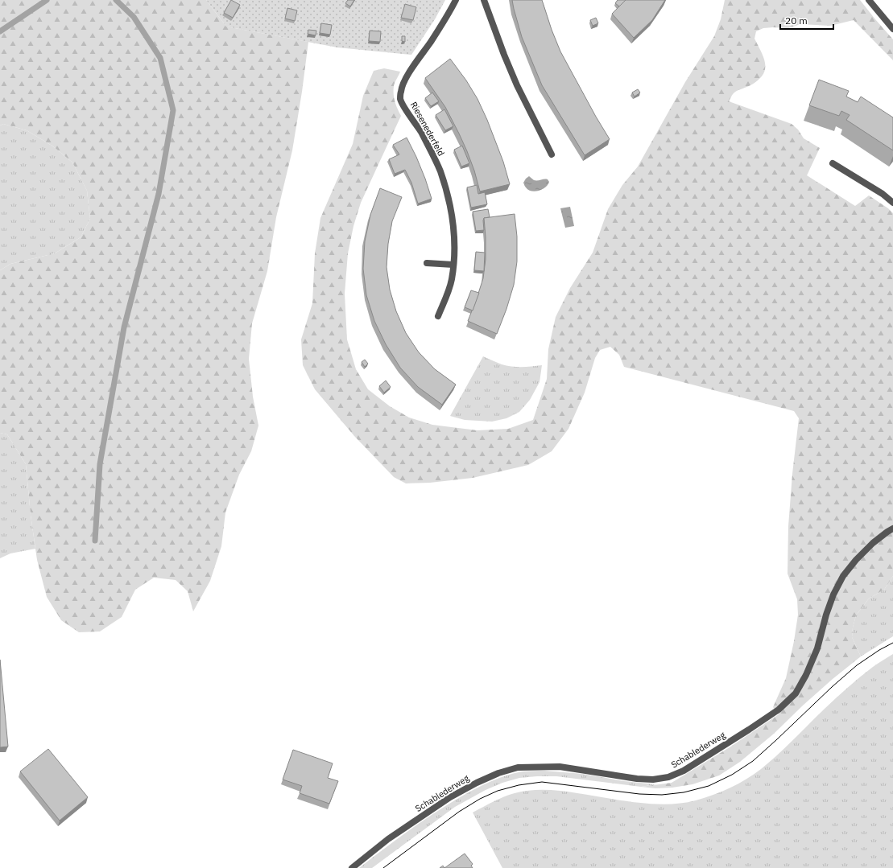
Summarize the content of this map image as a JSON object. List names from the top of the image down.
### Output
{
  "streets": {
    "street": ["Riesenederfeld", "Schablederweg"]
  },
  "scale_bar": "20 m"
}
